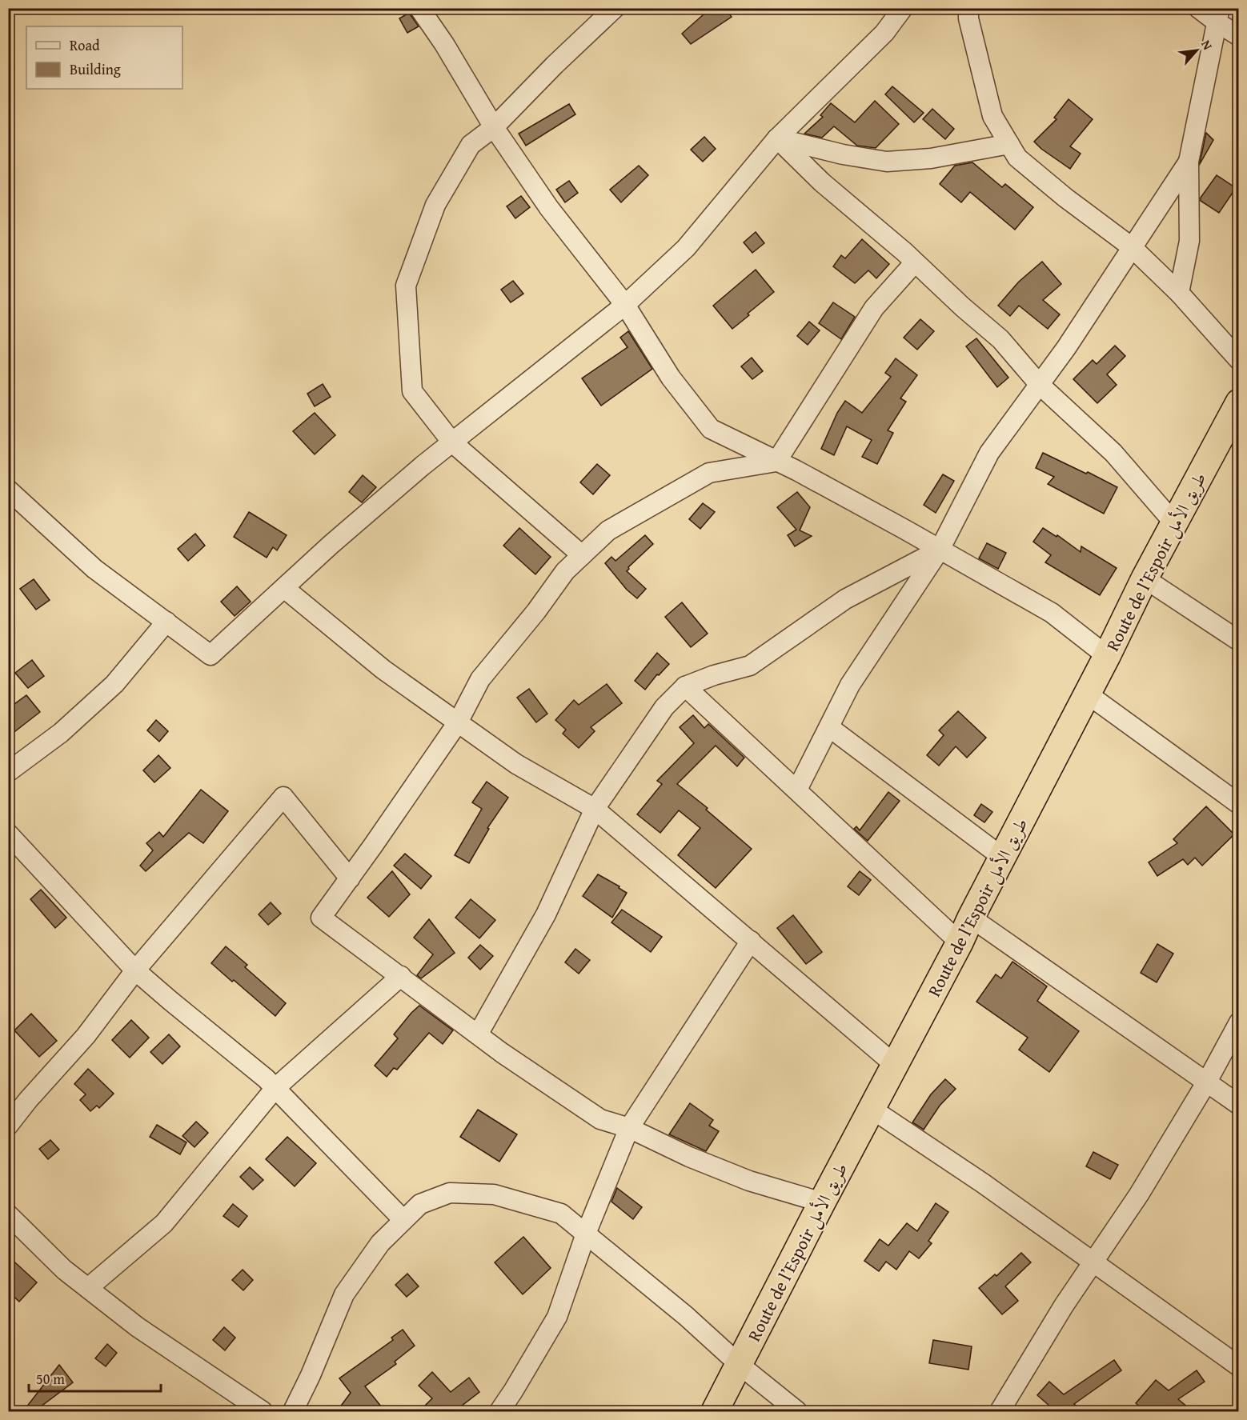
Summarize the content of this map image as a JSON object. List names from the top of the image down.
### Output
{
  "streets": {
    "highway": ["Route de l’Espoir طريق الأمل"]
  },
  "legend": ["Road", "Building"],
  "scale_bar": "50 m",
  "north": "top right"
}
